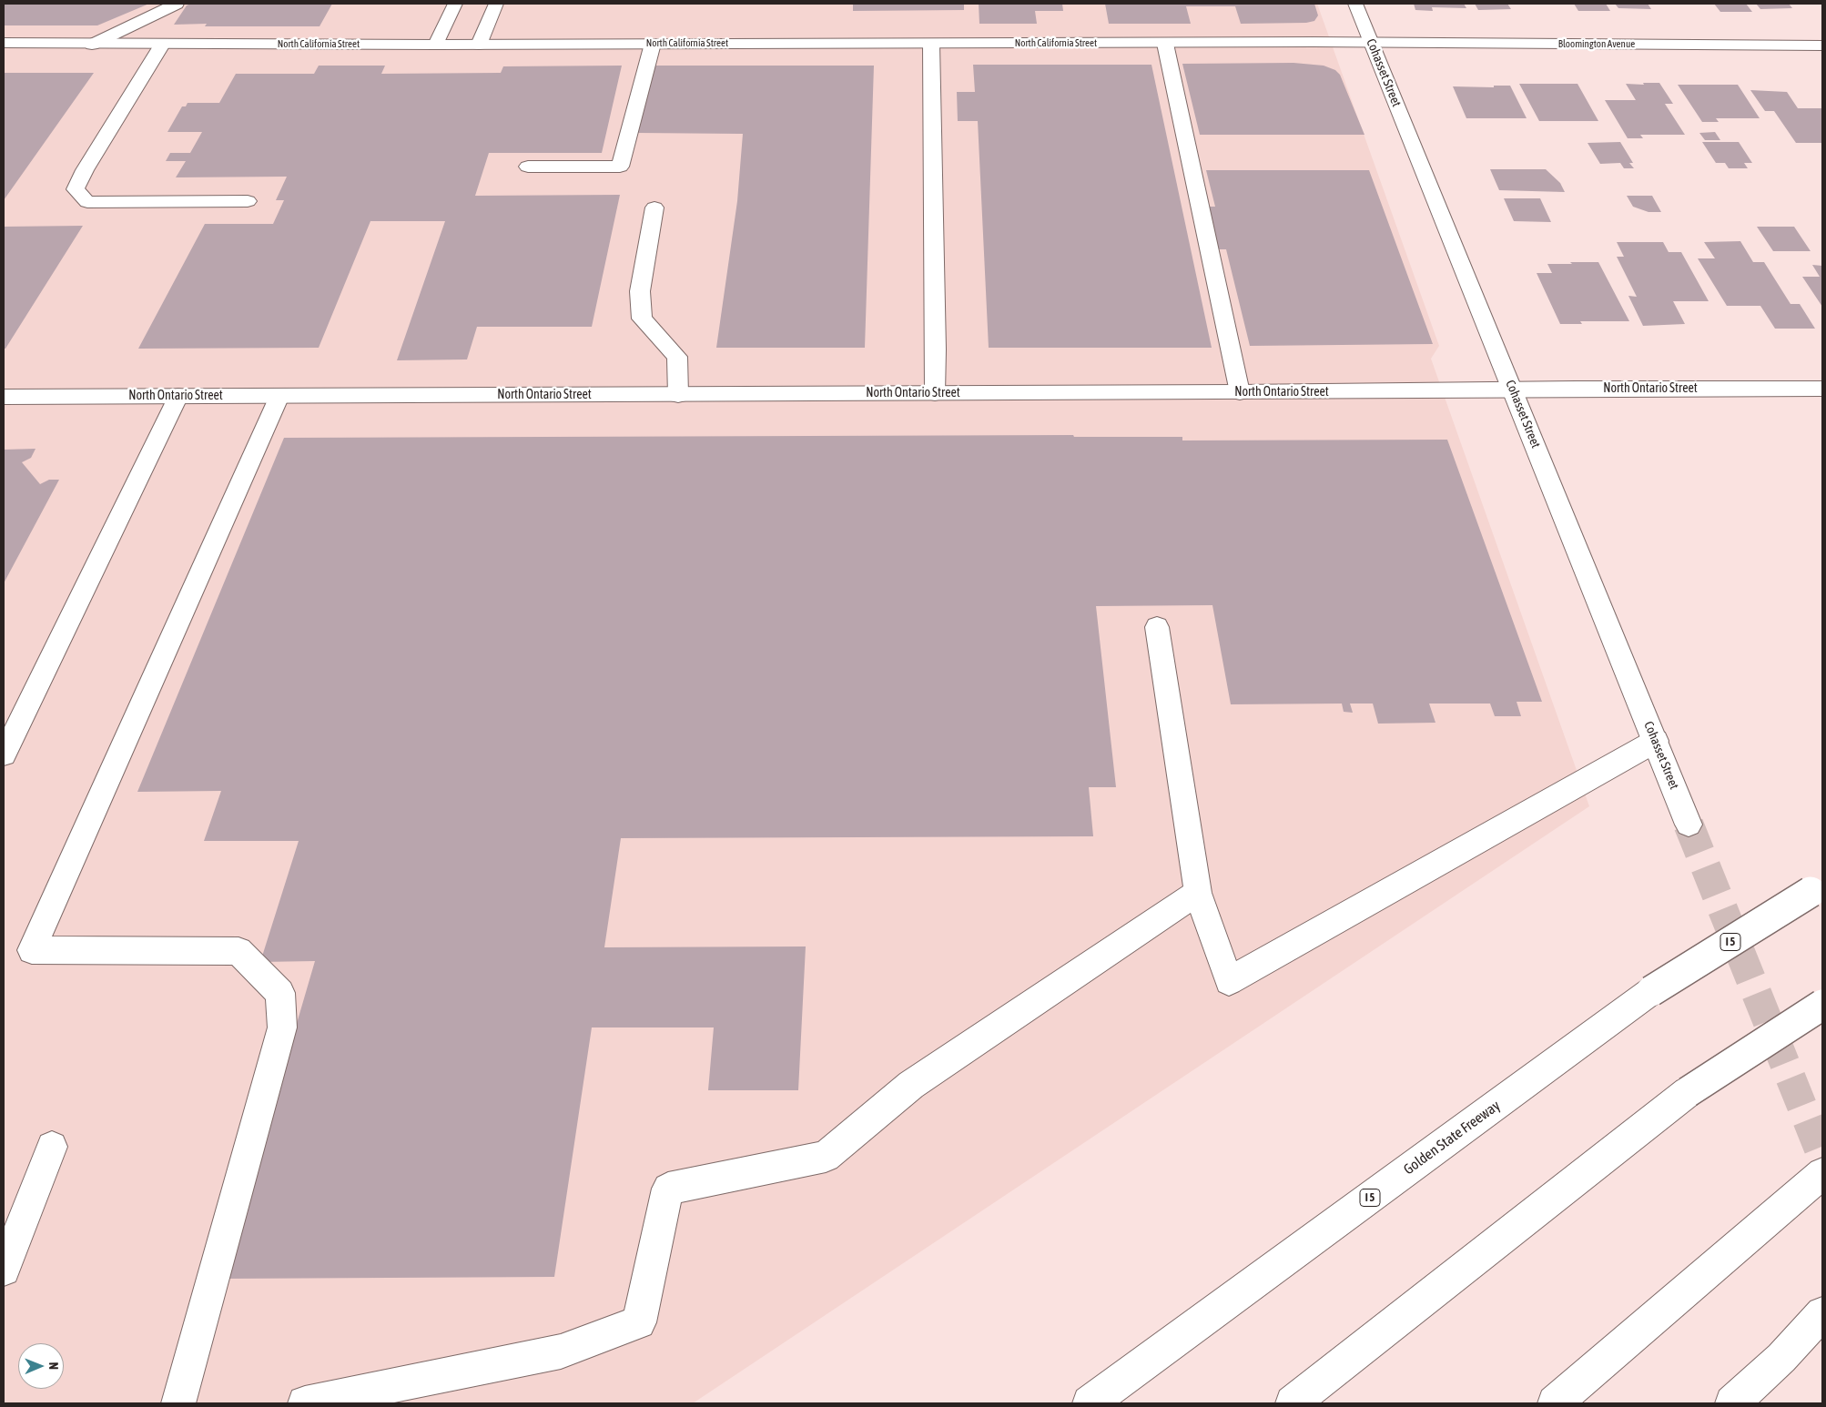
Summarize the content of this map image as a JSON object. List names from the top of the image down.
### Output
{
  "streets": {
    "main road": [
      "North California Street",
      "Bloomington Avenue",
      "Cohasset Street",
      "North Ontario Street",
      "I 5",
      "Golden State Freeway"
    ]
  },
  "crossings": [
    ["North California Street", "Bloomington Avenue"],
    ["North California Street", "Cohasset Street"],
    ["Bloomington Avenue", "Cohasset Street"],
    ["Cohasset Street", "North Ontario Street"]
  ],
  "north": "right"
}
